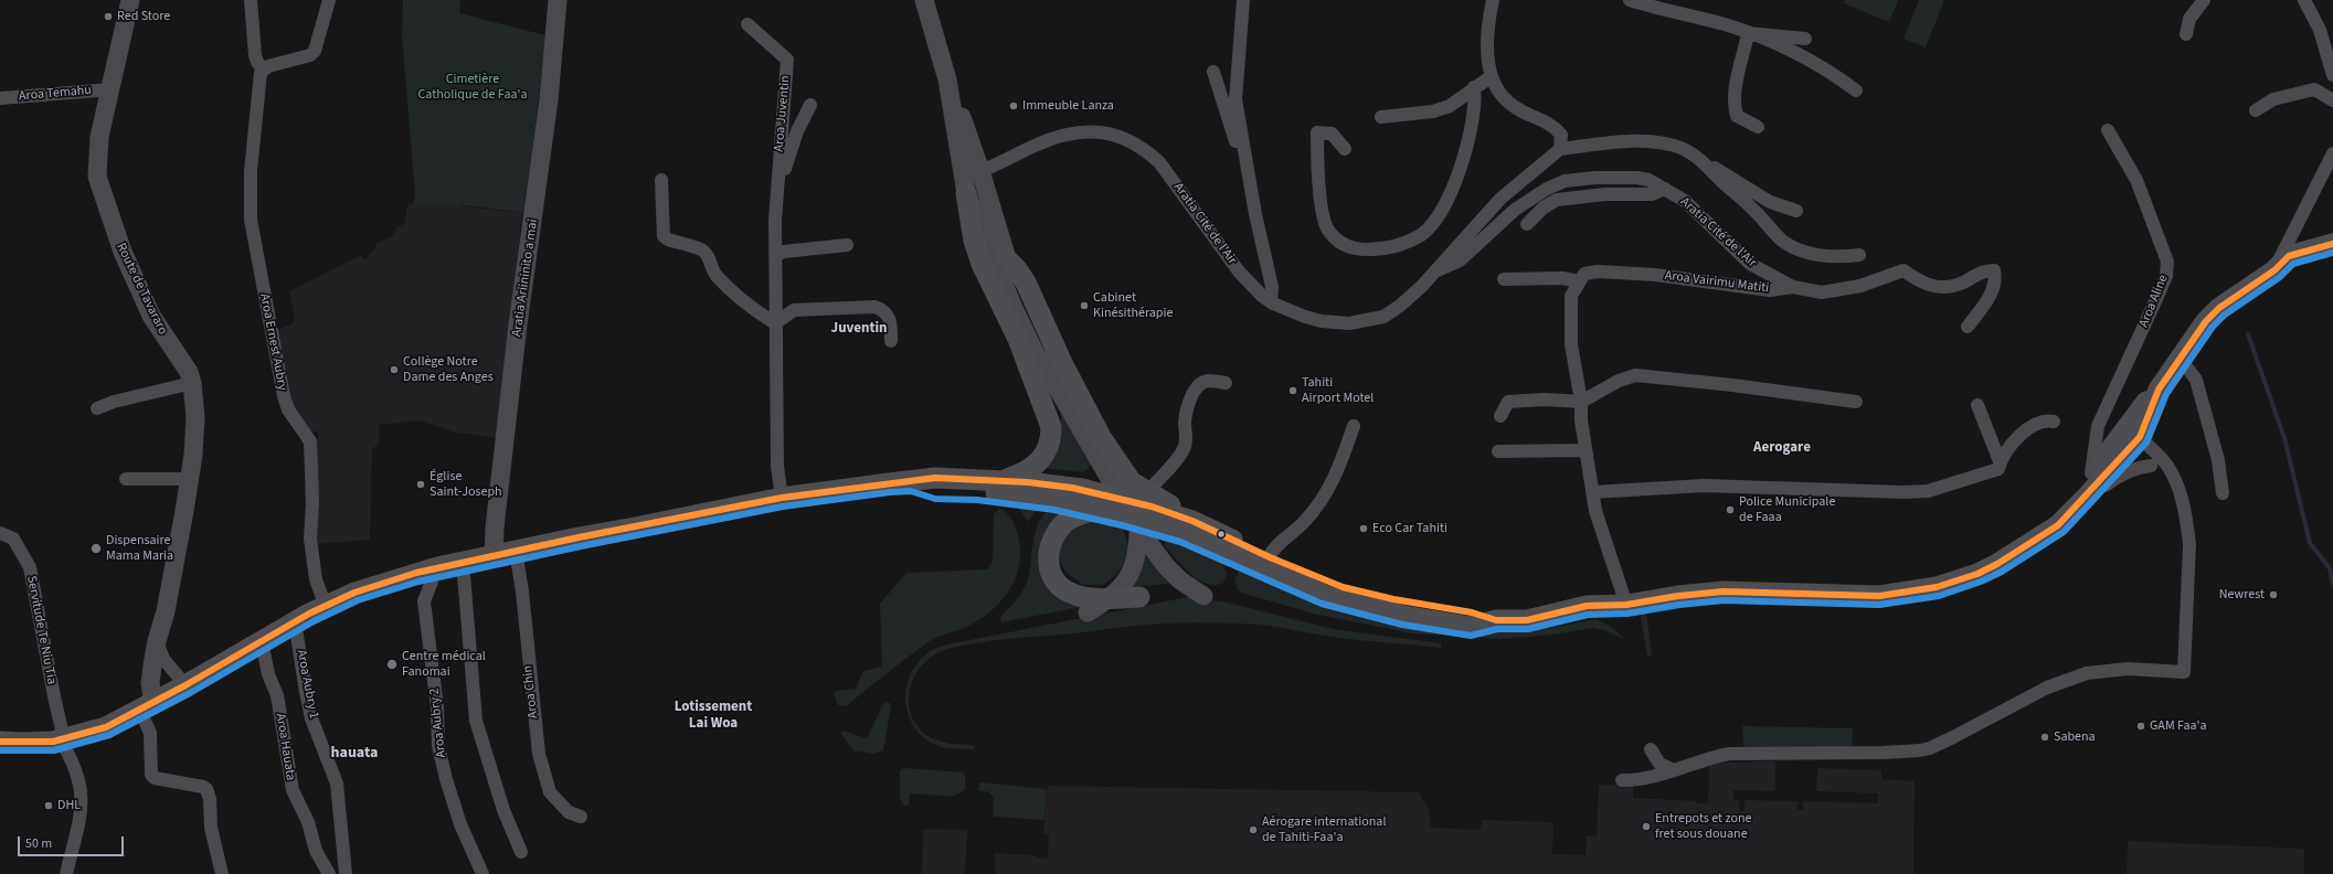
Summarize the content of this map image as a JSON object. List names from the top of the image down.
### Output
{
  "streets": {
    "main road": ["Aratia Ariininito a mai", "Route de Tavararo"],
    "street": [
      "Aroa Temahu",
      "Aroa Juventin",
      "Aratia Cité de l'Air",
      "Aroa Vairimu Matiti",
      "Aroa Aline",
      "Aroa Ernest Aubry",
      "Servitude Te Niu Tia",
      "Aroa Aubry 1",
      "Aroa Chin",
      "Aroa Aubry 2",
      "Aroa Hauata"
    ]
  },
  "crossings": [
    ["Aroa Temahu", "Route de Tavararo"],
    ["Aratia Cité de l'Air", "Aroa Vairimu Matiti"]
  ],
  "districts": [
    "Juventin",
    "Aerogare",
    "Lotissement Lai Woa",
    "hauata"
  ],
  "parks": ["Cimetière Catholique de Faa'a"],
  "places": [
    "Red Store",
    "Immeuble Lanza",
    "Cabinet Kinésithérapie",
    "Collège Notre Dame des Anges",
    "Tahiti Airport Motel",
    "Église Saint-Joseph",
    "Police Municipale de Faaa",
    "Eco Car Tahiti",
    "Dispensaire Mama Maria",
    "Newrest",
    "Centre médical Fanomai",
    "GAM Faa'a",
    "Sabena",
    "DHL",
    "Entrepots et zone fret sous douane",
    "Aérogare international de Tahiti-Faa'a"
  ],
  "scale_bar": "50 m"
}
